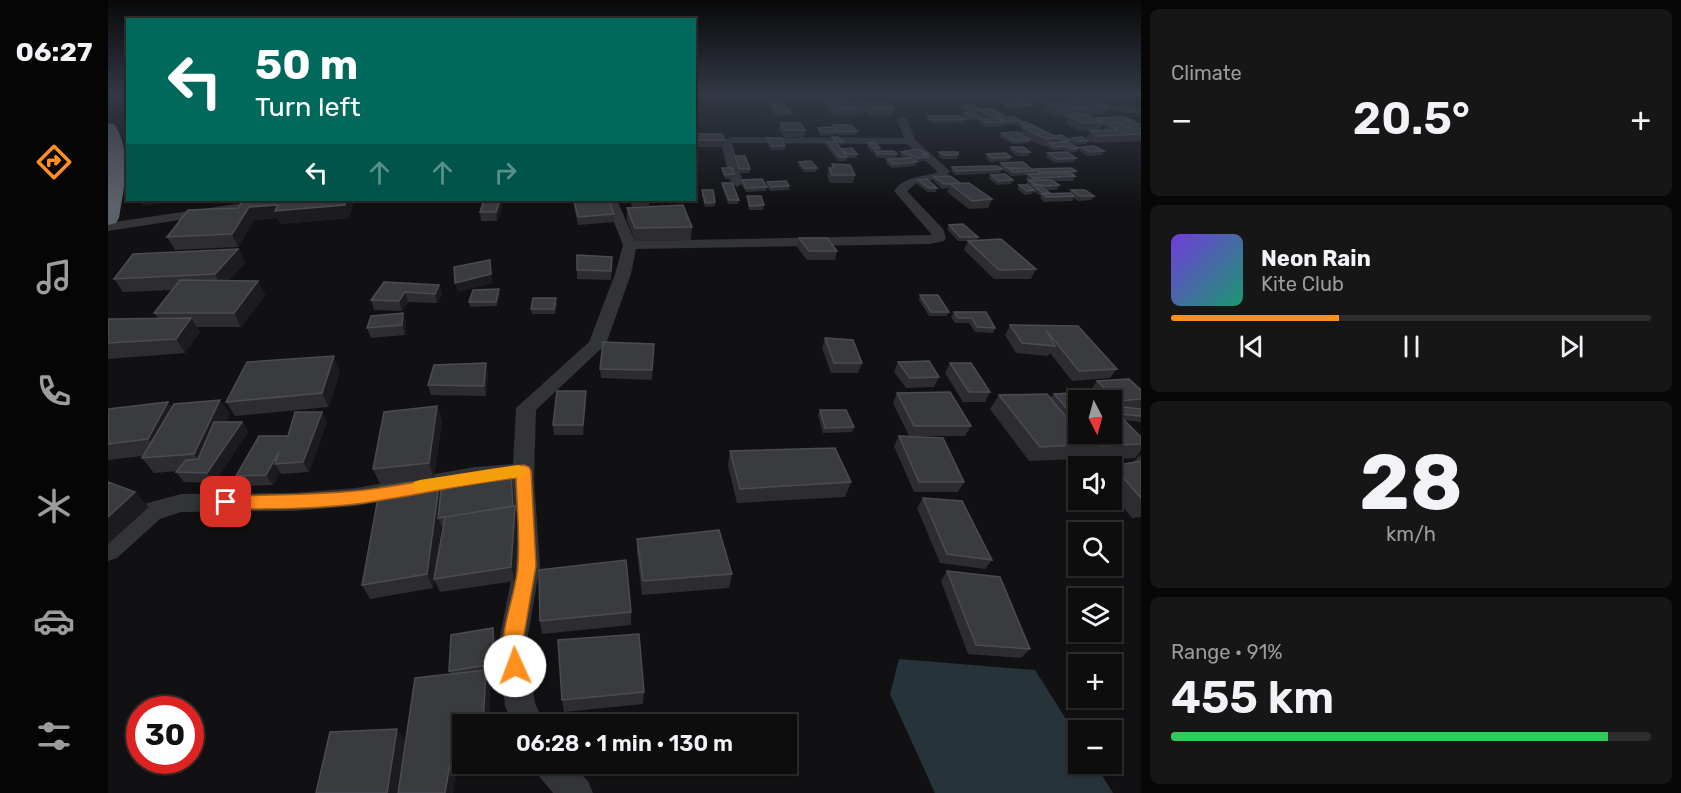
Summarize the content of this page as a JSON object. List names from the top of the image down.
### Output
{
  "north": "bottom",
  "page": {
    "tabs": "06:27",
    "tile": [
      "Climate",
      ["28", "km/h"],
      ["Range · 91%", "455 km"]
    ],
    "turn": ["50 m", "Turn left"],
    "heat": ["−", "20.5°", "+"],
    "song": ["Neon Rain", "Kite Club"],
    "map_buttons": ["+", "−"],
    "limit": "30",
    "trip": "06:28 · 1 min · 130 m"
  }
}
